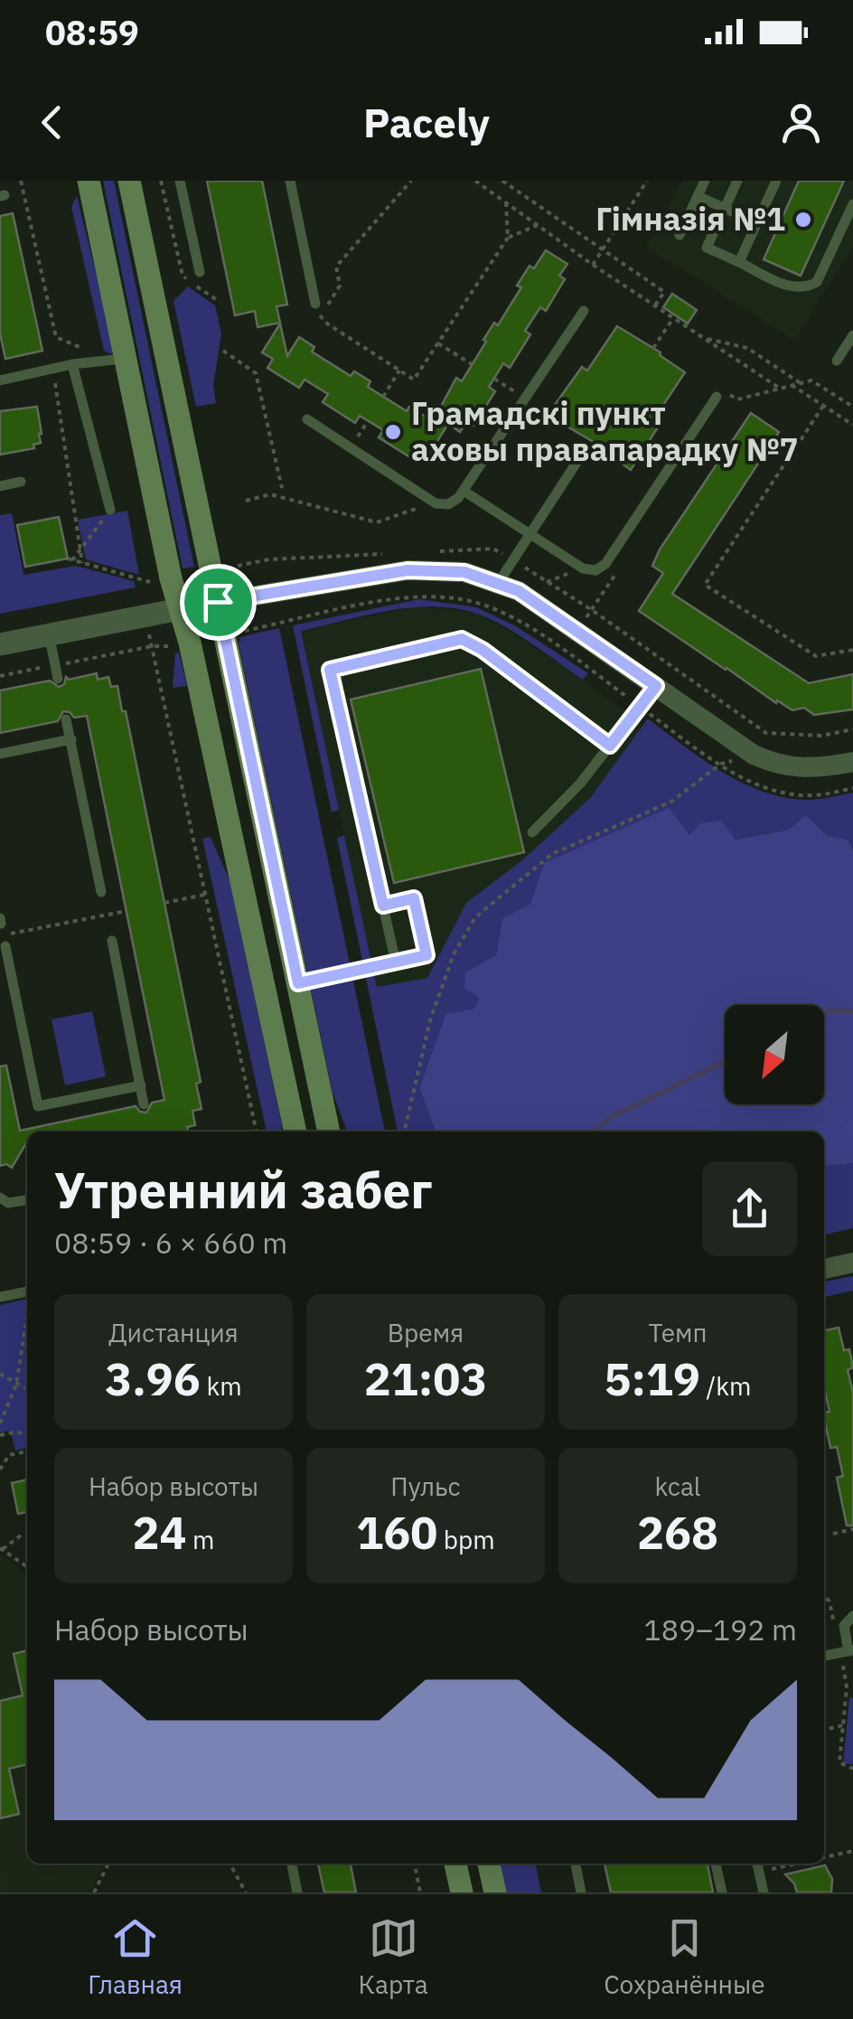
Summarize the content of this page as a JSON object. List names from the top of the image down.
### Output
{
  "places": ["Гімназія №1", "Грамадскі пункт аховы правапарадку №7"],
  "north": "bottom left",
  "page": {
    "status": "08:59",
    "header": "Pacely",
    "heading": ["Утренний забег", "08:59 · 6 × 660 m"],
    "stats": [
      ["Дистанция", "3.96 km"],
      ["Время", "21:03"],
      ["Темп", "5:19 /km"],
      ["Набор высоты", "24 m"],
      ["Пульс", "160 bpm"],
      ["kcal", "268"]
    ],
    "chart": ["Набор высоты", "189–192 m"],
    "tabs": ["Главная", "Карта", "Сохранённые"]
  }
}
